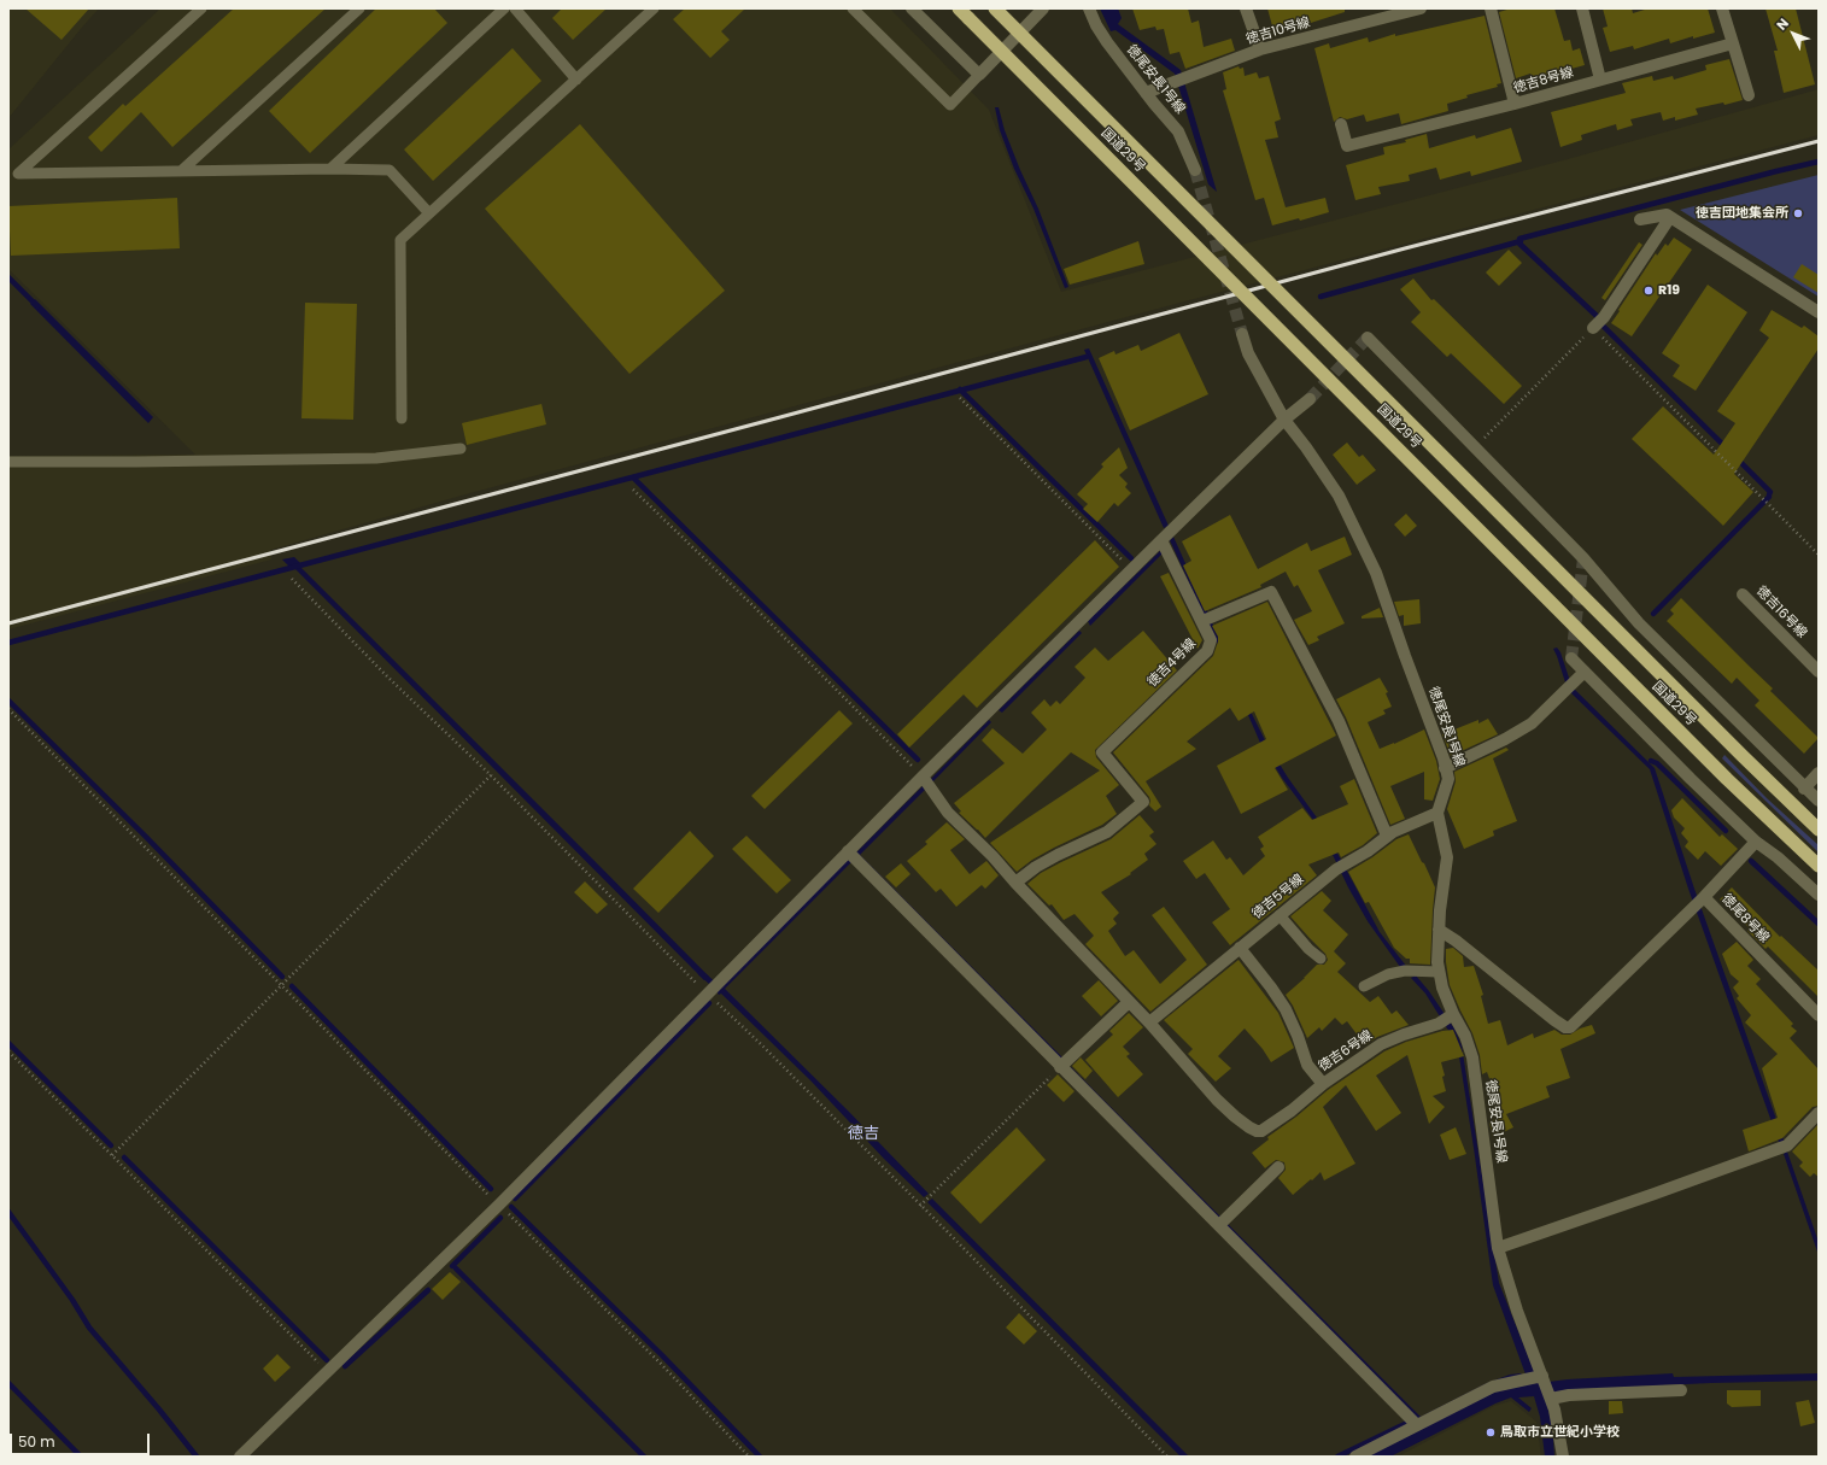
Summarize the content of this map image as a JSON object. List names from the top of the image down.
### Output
{
  "streets": {
    "highway": ["国道29号"],
    "street": [
      "徳吉10号線",
      "徳尾安長1号線",
      "徳吉8号線",
      "徳吉16号線",
      "徳吉4号線",
      "徳吉5号線",
      "徳尾8号線",
      "徳吉6号線"
    ]
  },
  "crossings": [
    ["徳吉10号線", "徳尾安長1号線"],
    ["徳尾安長1号線", "徳吉5号線"],
    ["徳尾安長1号線", "徳吉6号線"],
    ["徳吉5号線", "徳吉6号線"]
  ],
  "districts": ["徳吉"],
  "places": ["徳吉団地集会所", "R19", "鳥取市立世紀小学校"],
  "scale_bar": "50 m",
  "north": "top left"
}
